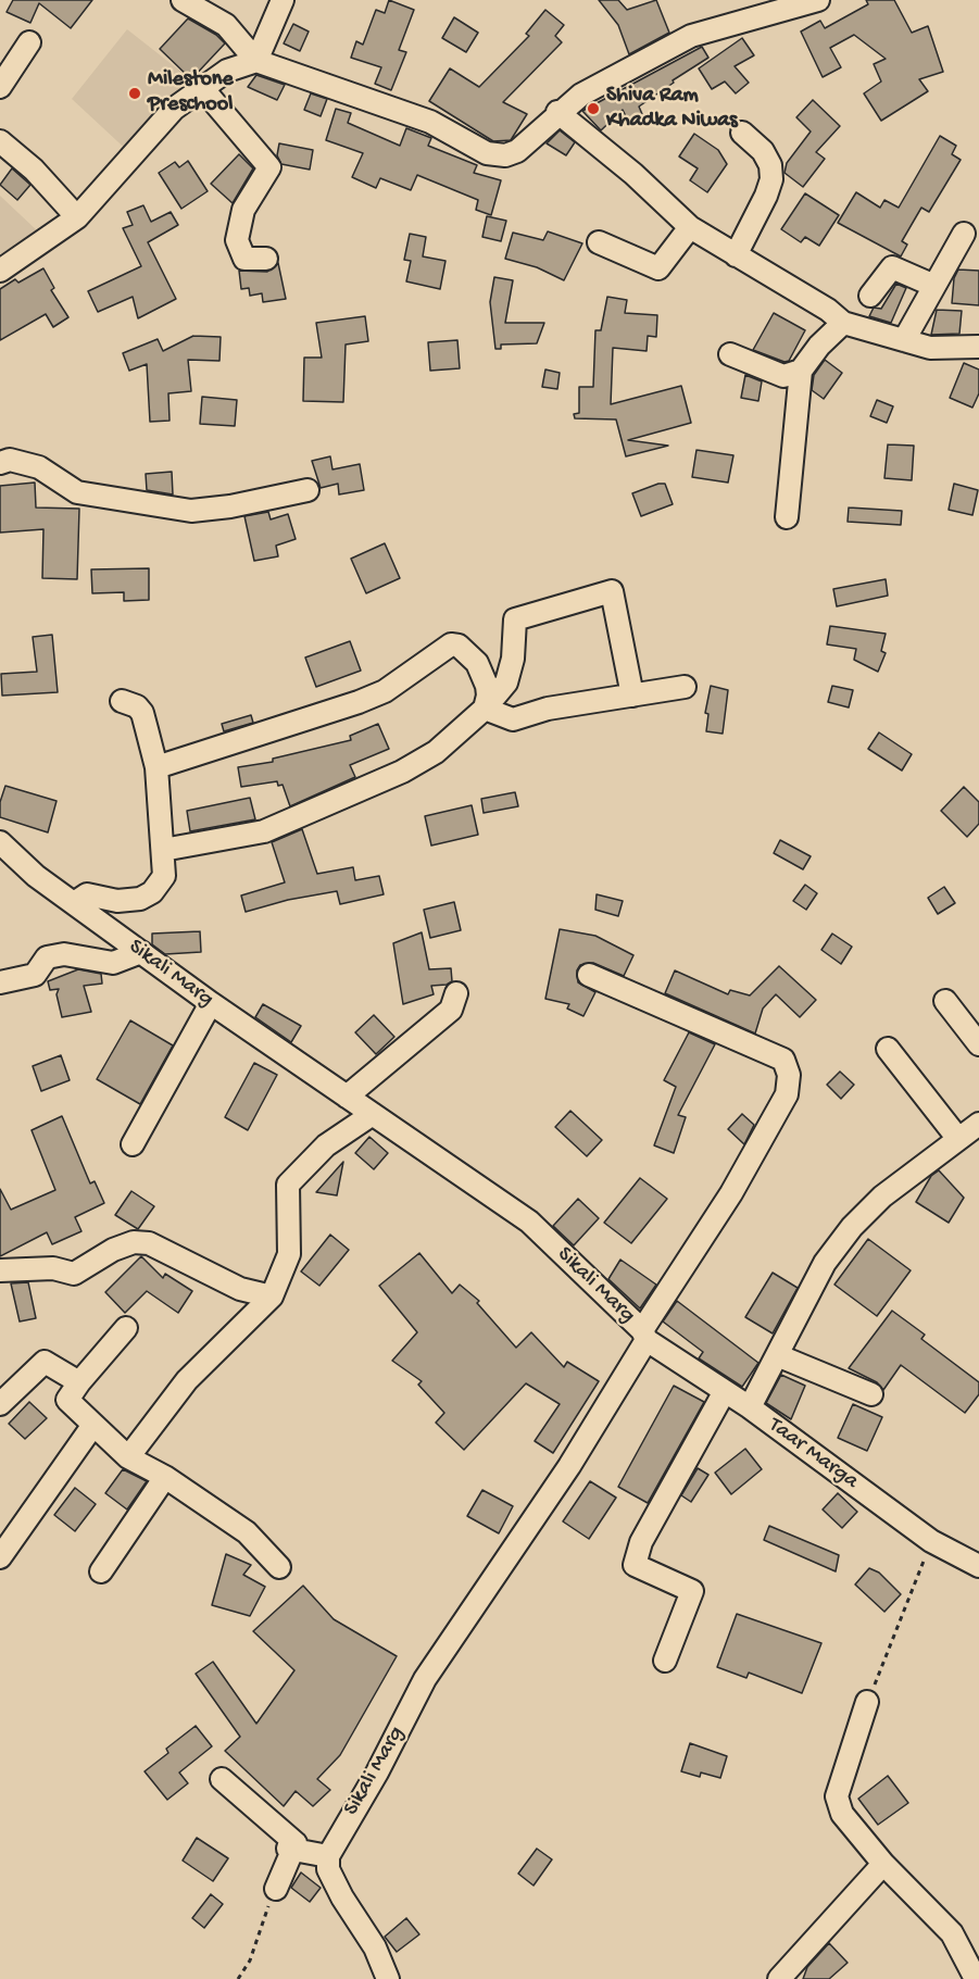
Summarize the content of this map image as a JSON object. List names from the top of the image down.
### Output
{
  "streets": {
    "street": ["Sikali Marg", "Taar Marga"]
  },
  "crossings": [
    ["Sikali Marg", "Taar Marga"]
  ],
  "places": ["Milestone Preschool", "Shiva Ram Khadka Niwas"]
}
